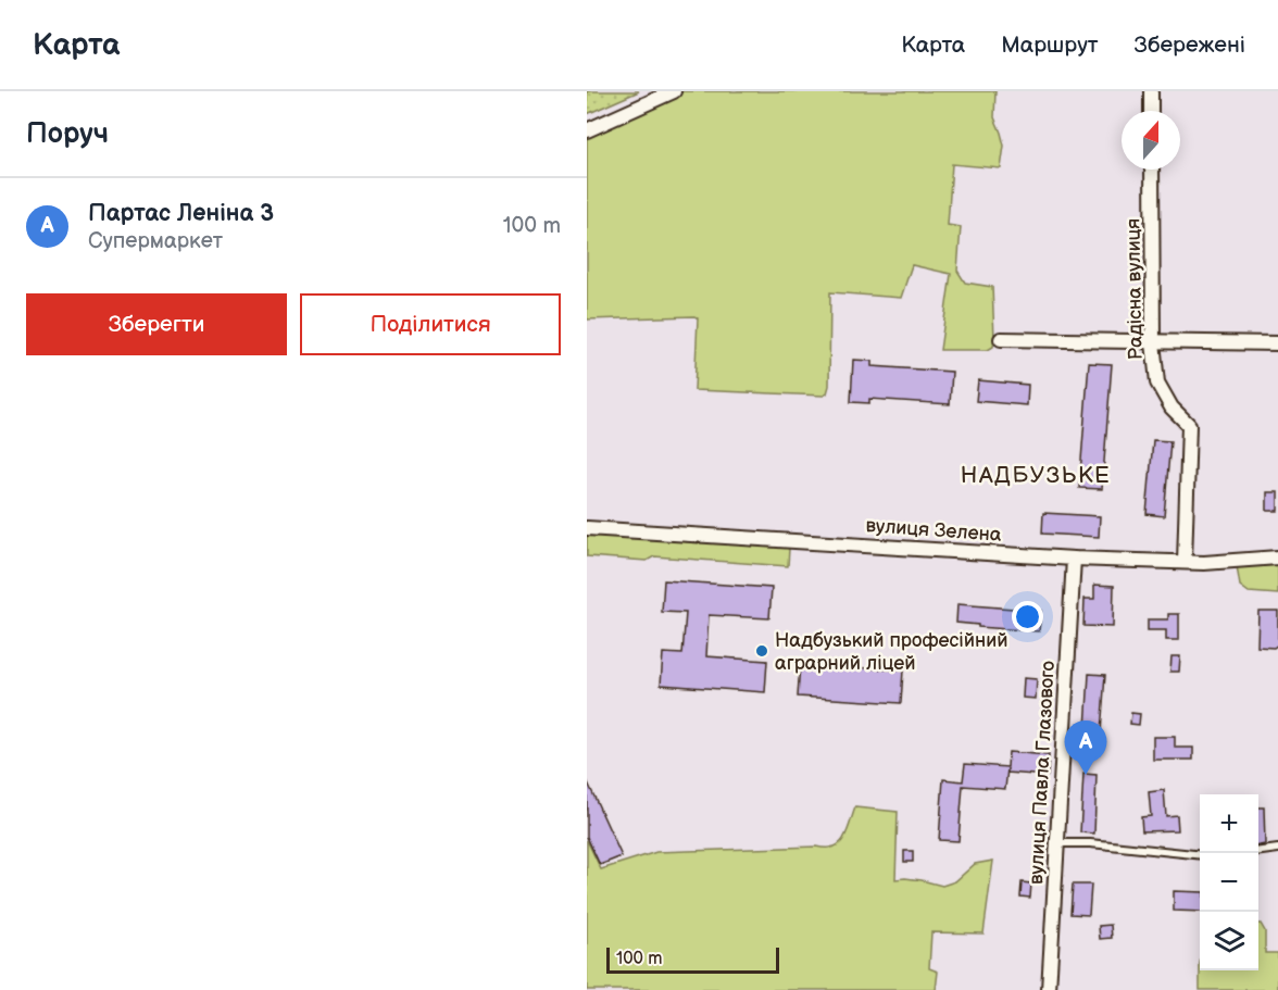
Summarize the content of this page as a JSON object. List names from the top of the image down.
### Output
{
  "streets": {
    "street": ["Радісна вулиця", "вулиця Зелена", "вулиця Павла Глазового"]
  },
  "crossings": [
    ["Радісна вулиця", "вулиця Зелена"],
    ["вулиця Зелена", "вулиця Павла Глазового"]
  ],
  "districts": ["НАДБУЗЬКЕ"],
  "places": ["Надбузький професійний аграрний ліцей"],
  "scale_bar": "100 m",
  "north": "top",
  "page": {
    "header": "Карта",
    "nav": ["Карта", "Маршрут", "Збережені"],
    "heading": "Поруч",
    "list": [
      {
        "mark": "A",
        "name": "Партас Леніна 3",
        "note": "Супермаркет",
        "value": "100 m"
      }
    ],
    "buttons": ["Зберегти", "Поділитися"],
    "pins": "A",
    "map_buttons": ["+", "−"],
    "scale": "100 m"
  }
}
